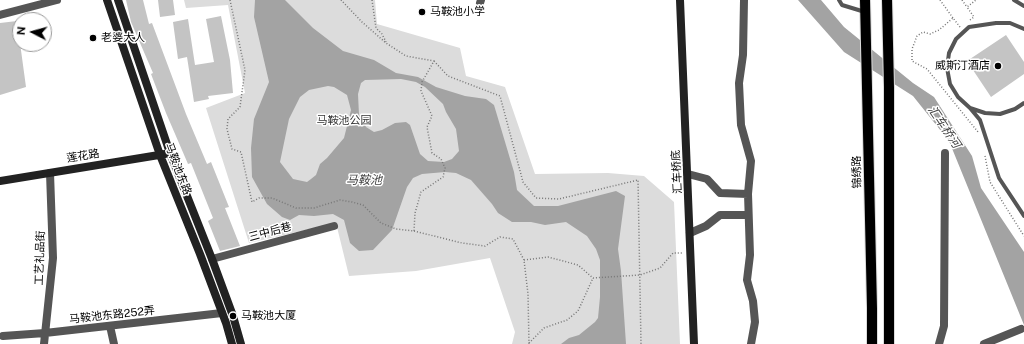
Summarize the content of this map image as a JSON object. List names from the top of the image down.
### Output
{
  "streets": {
    "main road": [
      "莲花路",
      "马鞍池东路",
      "汇车桥底",
      "锦绣路"
    ],
    "street": ["三中后巷", "工艺礼品街", "马鞍池东路252弄"]
  },
  "crossings": [
    ["莲花路", "马鞍池东路"],
    ["莲花路", "工艺礼品街"],
    ["马鞍池东路", "三中后巷"],
    ["马鞍池东路", "马鞍池东路252弄"],
    ["工艺礼品街", "马鞍池东路252弄"]
  ],
  "water": ["汇车桥河", "马鞍池"],
  "parks": ["马鞍池公园"],
  "places": [
    "马鞍池小学",
    "老婆大人",
    "威斯汀酒店",
    "马鞍池大厦"
  ],
  "north": "left"
}
